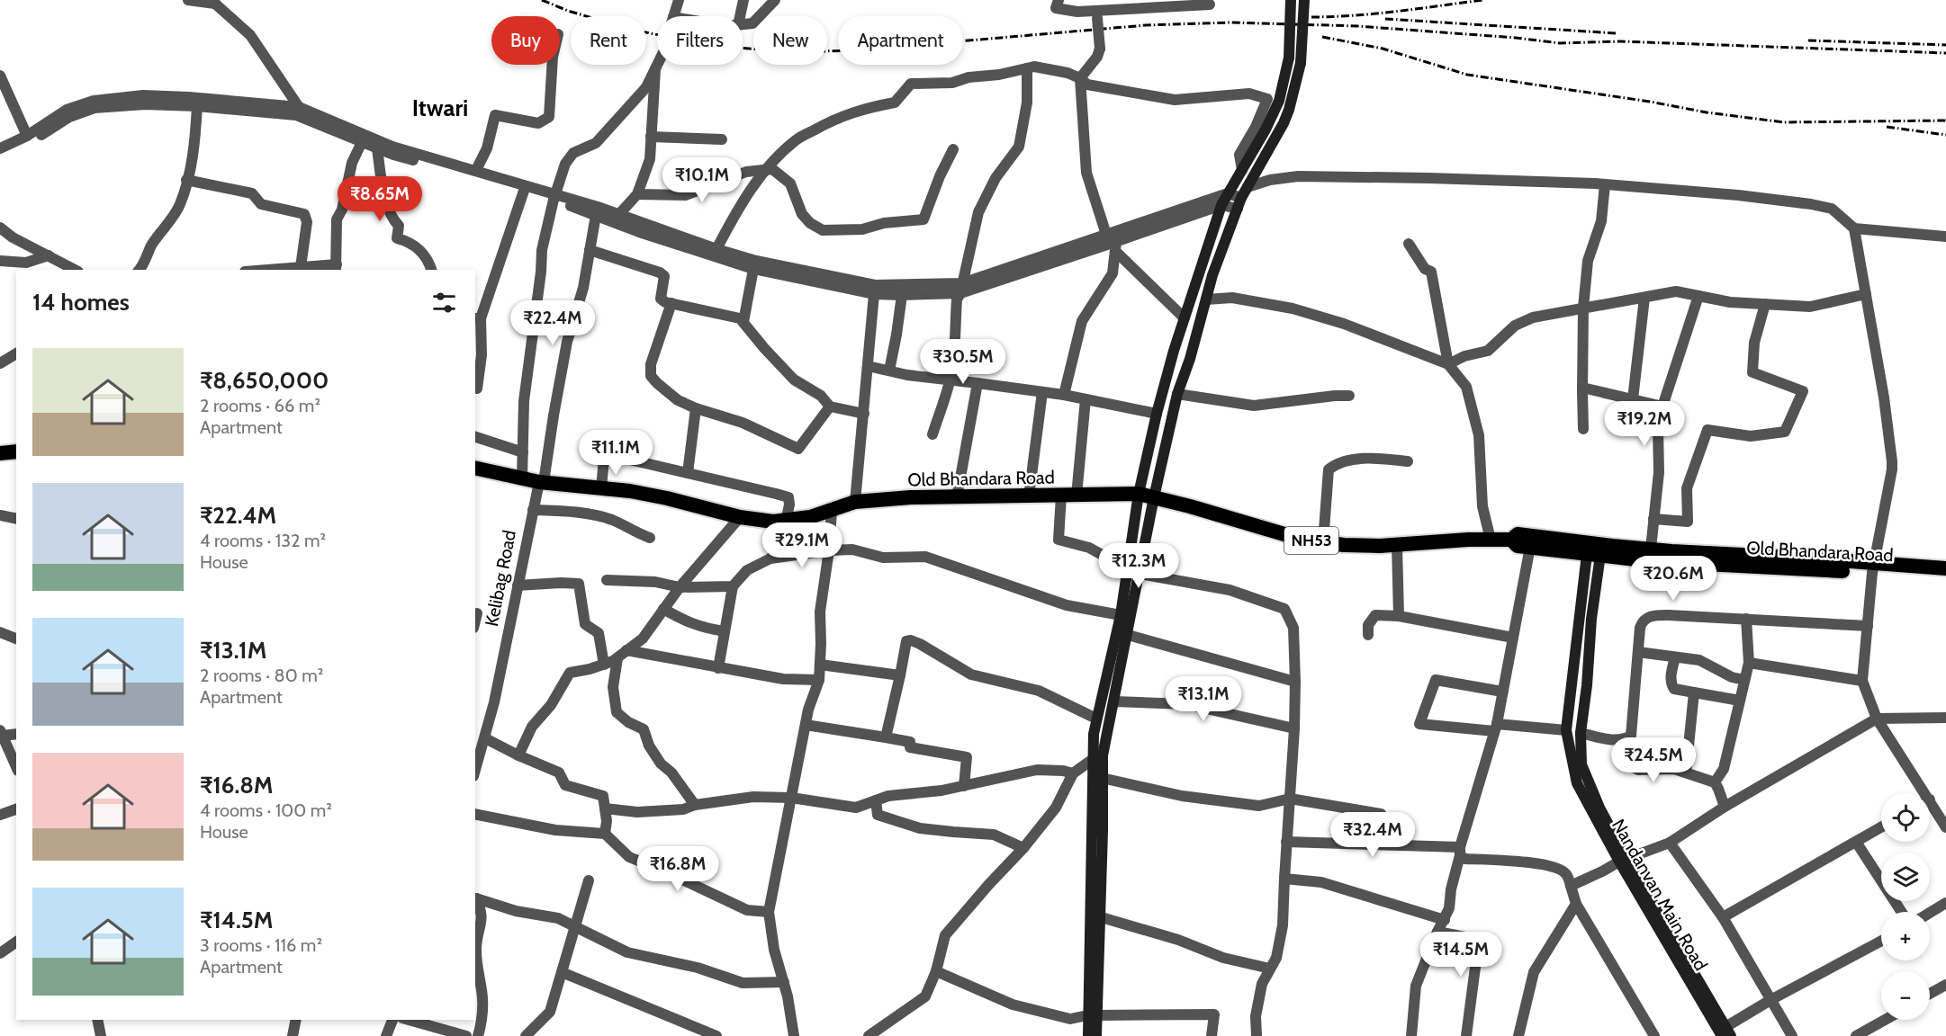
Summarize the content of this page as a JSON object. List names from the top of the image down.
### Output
{
  "streets": {
    "highway": ["Old Bhandara Road", "NH53"],
    "main road": ["Nandanvan Main Road"],
    "street": ["Kelibag Road"]
  },
  "crossings": [
    ["Old Bhandara Road", "NH53"],
    ["Old Bhandara Road", "Kelibag Road"],
    ["Old Bhandara Road", "Nandanvan Main Road"],
    ["NH53", "Nandanvan Main Road"]
  ],
  "districts": ["Itwari"],
  "page": {
    "chip": [
      "Buy",
      "Rent",
      "Filters",
      "New",
      "Apartment"
    ],
    "price": [
      "₹10.1M",
      "₹8.65M",
      "₹22.4M",
      "₹30.5M",
      "₹19.2M",
      "₹11.1M",
      "₹29.1M",
      "₹12.3M",
      "₹20.6M",
      "₹13.1M",
      "₹24.5M",
      "₹32.4M",
      "₹16.8M",
      "₹14.5M"
    ],
    "heading": "14 homes",
    "list": [
      {
        "name": "₹8,650,000",
        "note": "2 rooms · 66 m² · Apartment"
      },
      {
        "name": "₹22.4M",
        "note": "4 rooms · 132 m² · House"
      },
      {
        "name": "₹13.1M",
        "note": "2 rooms · 80 m² · Apartment"
      },
      {
        "name": "₹16.8M",
        "note": "4 rooms · 100 m² · House"
      },
      {
        "name": "₹14.5M",
        "note": "3 rooms · 116 m² · Apartment"
      }
    ],
    "map_buttons": ["+", "−"]
  }
}
